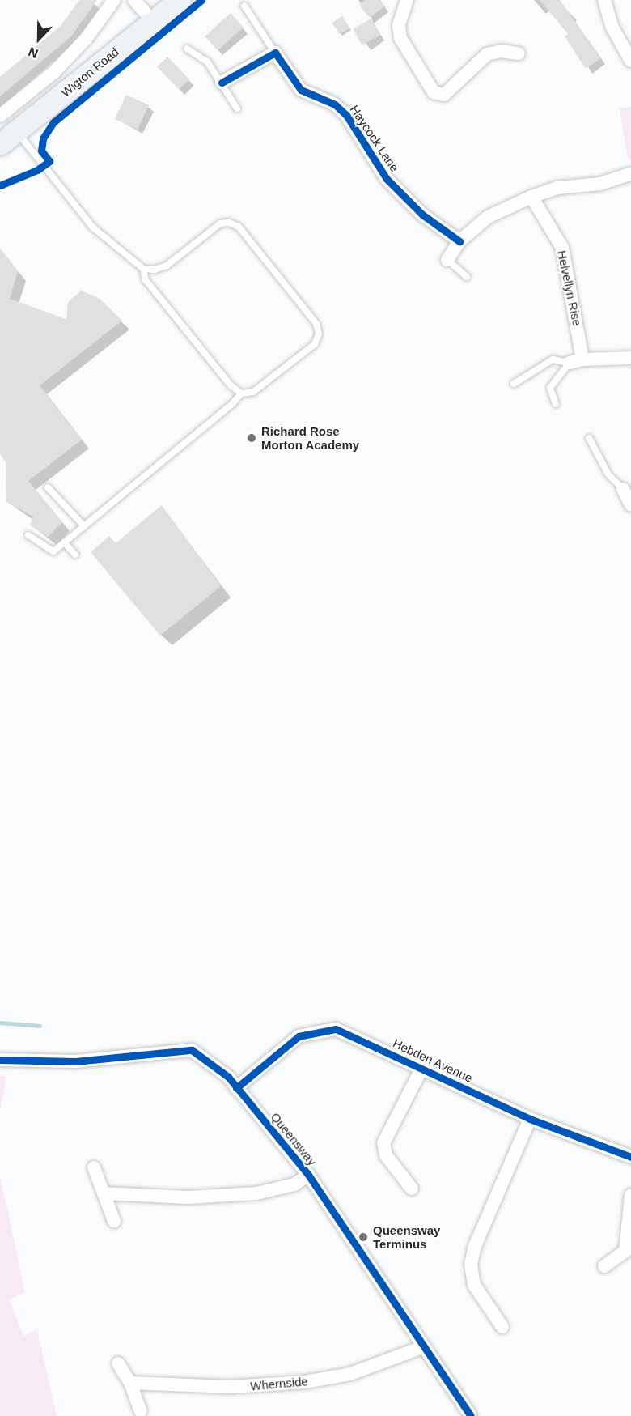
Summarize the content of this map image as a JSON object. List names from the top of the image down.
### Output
{
  "streets": {
    "main road": ["Wigton Road"],
    "street": [
      "Haycock Lane",
      "Helvellyn Rise",
      "Hebden Avenue",
      "Queensway",
      "Whernside"
    ]
  },
  "crossings": [
    ["Hebden Avenue", "Queensway"],
    ["Queensway", "Whernside"]
  ],
  "places": ["Richard Rose Morton Academy", "Queensway Terminus"],
  "north": "bottom"
}
